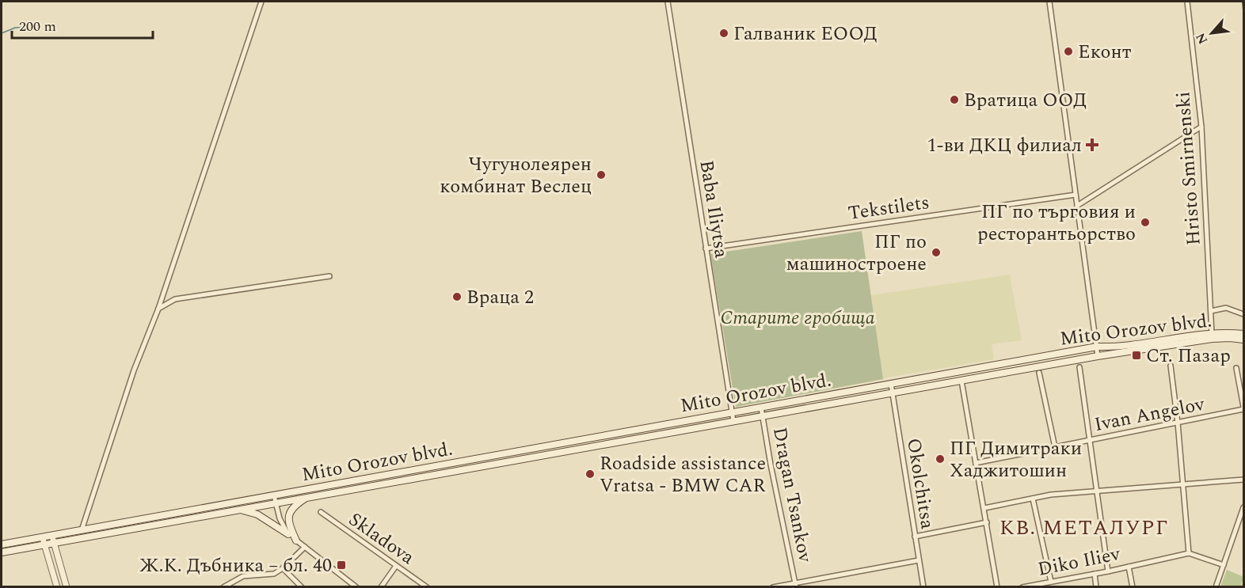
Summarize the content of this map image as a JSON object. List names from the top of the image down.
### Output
{
  "streets": {
    "main road": ["Mito Orozov blvd."],
    "street": [
      "Hristo Smirnenski",
      "Tekstilets",
      "Baba Iliytsa",
      "Ivan Angelov",
      "Okolchitsa",
      "Dragan Tsankov",
      "Skladova",
      "Diko Iliev"
    ]
  },
  "crossings": [
    ["Hristo Smirnenski", "Mito Orozov blvd."],
    ["Tekstilets", "Baba Iliytsa"],
    ["Baba Iliytsa", "Mito Orozov blvd."],
    ["Mito Orozov blvd.", "Okolchitsa"],
    ["Mito Orozov blvd.", "Dragan Tsankov"]
  ],
  "districts": ["КВ. МЕТАЛУРГ"],
  "parks": ["Старите гробища"],
  "places": {
    "other": [
      "Галваник ЕООД",
      "Еконт",
      "Вратица ООД",
      "Чугунолеярен комбинат Веслец",
      "ПГ по търговия и ресторантьорство",
      "ПГ по машиностроене",
      "Враца 2",
      "ПГ Димитраки Хаджитошин",
      "Roadside assistance Vratsa - BMW CAR"
    ],
    "health": ["1-ви ДКЦ филиал"],
    "transit": ["Ст. Пазар", "Ж.К. Дъбника – бл. 40"]
  },
  "scale_bar": "200 m",
  "north": "bottom left"
}
